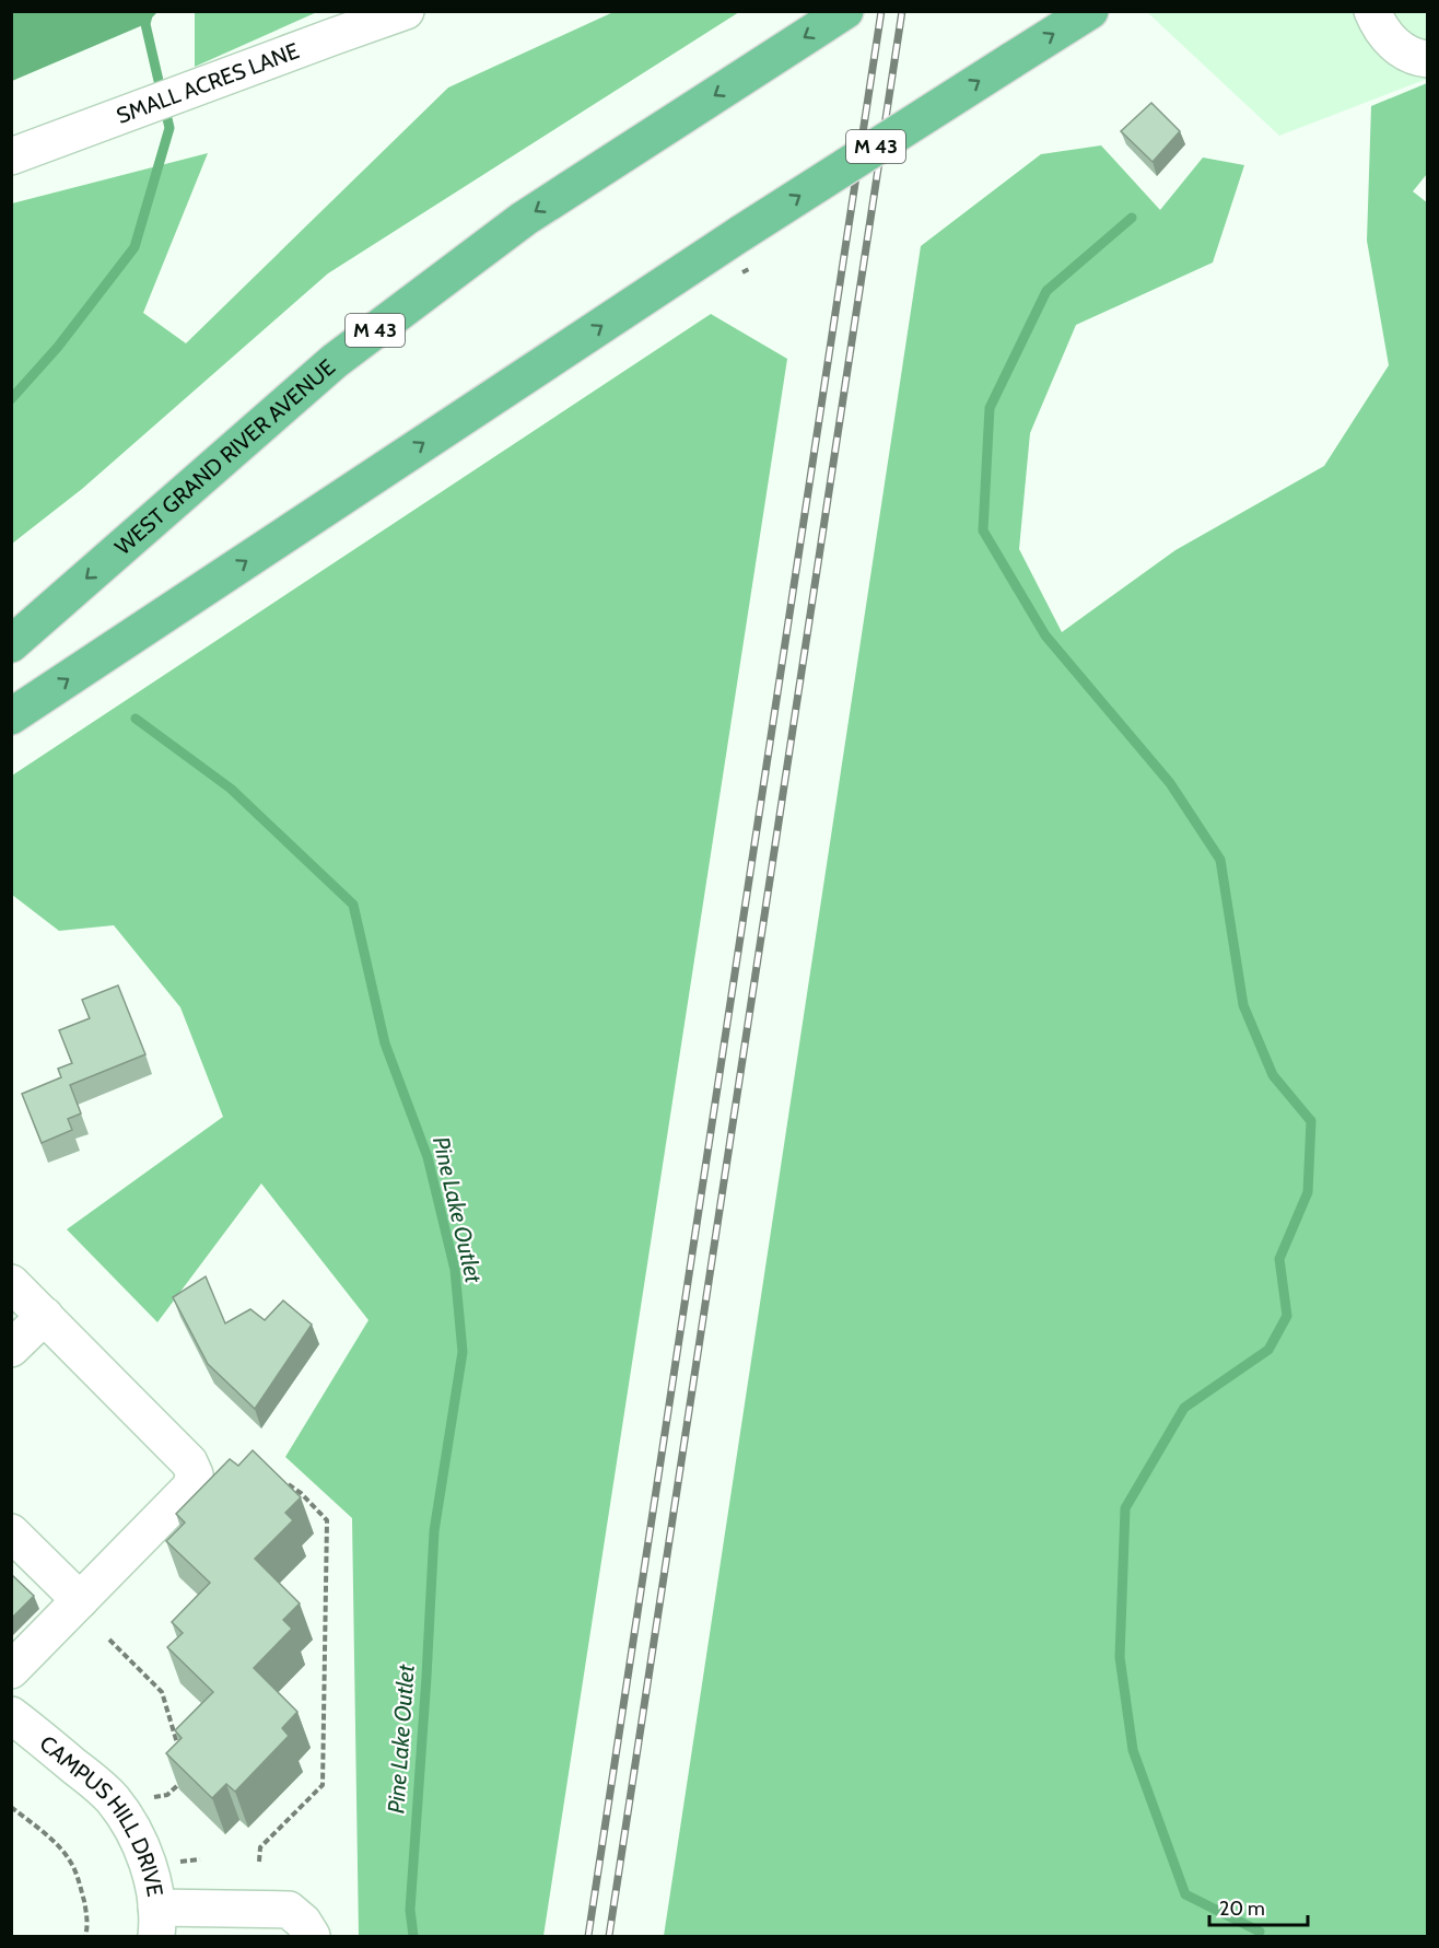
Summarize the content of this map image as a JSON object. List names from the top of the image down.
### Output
{
  "streets": {
    "main road": ["M 43", "WEST GRAND RIVER AVENUE"],
    "street": ["SMALL ACRES LANE", "CAMPUS HILL DRIVE"]
  },
  "water": ["Pine Lake Outlet"],
  "scale_bar": "20 m"
}
